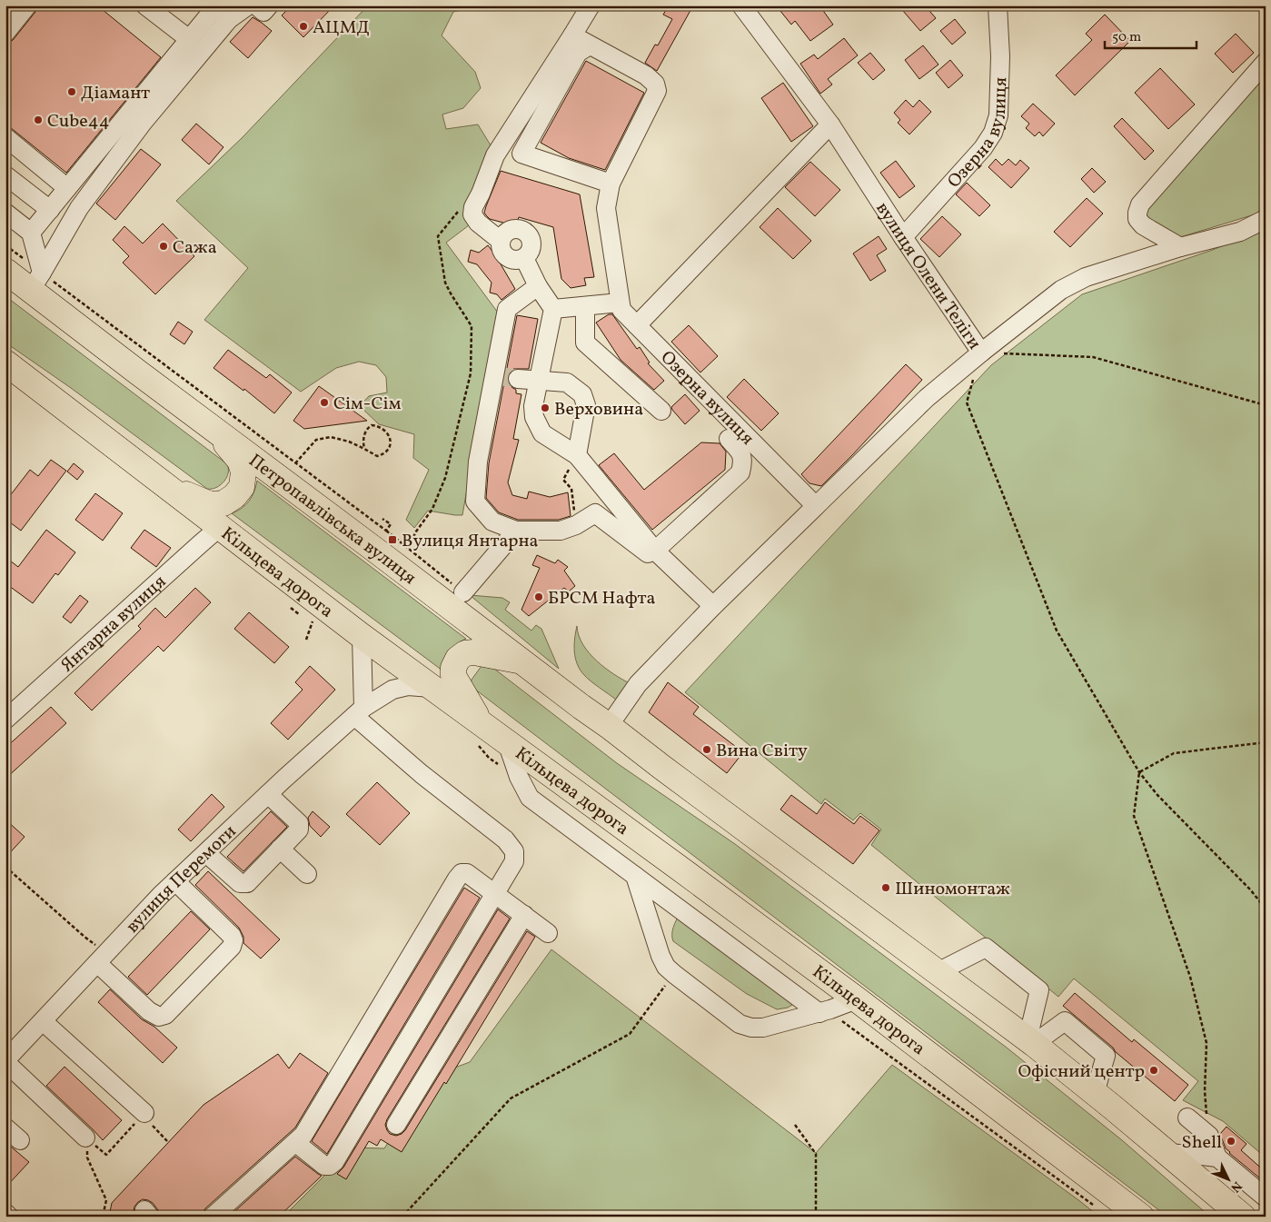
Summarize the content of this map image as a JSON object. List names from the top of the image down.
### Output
{
  "streets": {
    "highway": ["Петропавлівська вулиця", "Кільцева дорога"],
    "street": [
      "Озерна вулиця",
      "вулиця Олени Теліги",
      "Янтарна вулиця",
      "вулиця Перемоги"
    ]
  },
  "crossings": [
    ["Озерна вулиця", "вулиця Олени Теліги"],
    ["Кільцева дорога", "Янтарна вулиця"],
    ["Кільцева дорога", "вулиця Перемоги"]
  ],
  "places": {
    "other": [
      "АЦМД",
      "Діамант",
      "Cube44",
      "Сажа",
      "Сім-Сім",
      "Верховина",
      "БРСМ Нафта",
      "Вина Світу",
      "Шиномонтаж",
      "Офісний центр",
      "Shell"
    ],
    "transit": ["Вулиця Янтарна"]
  },
  "scale_bar": "50 m",
  "north": "bottom right"
}
